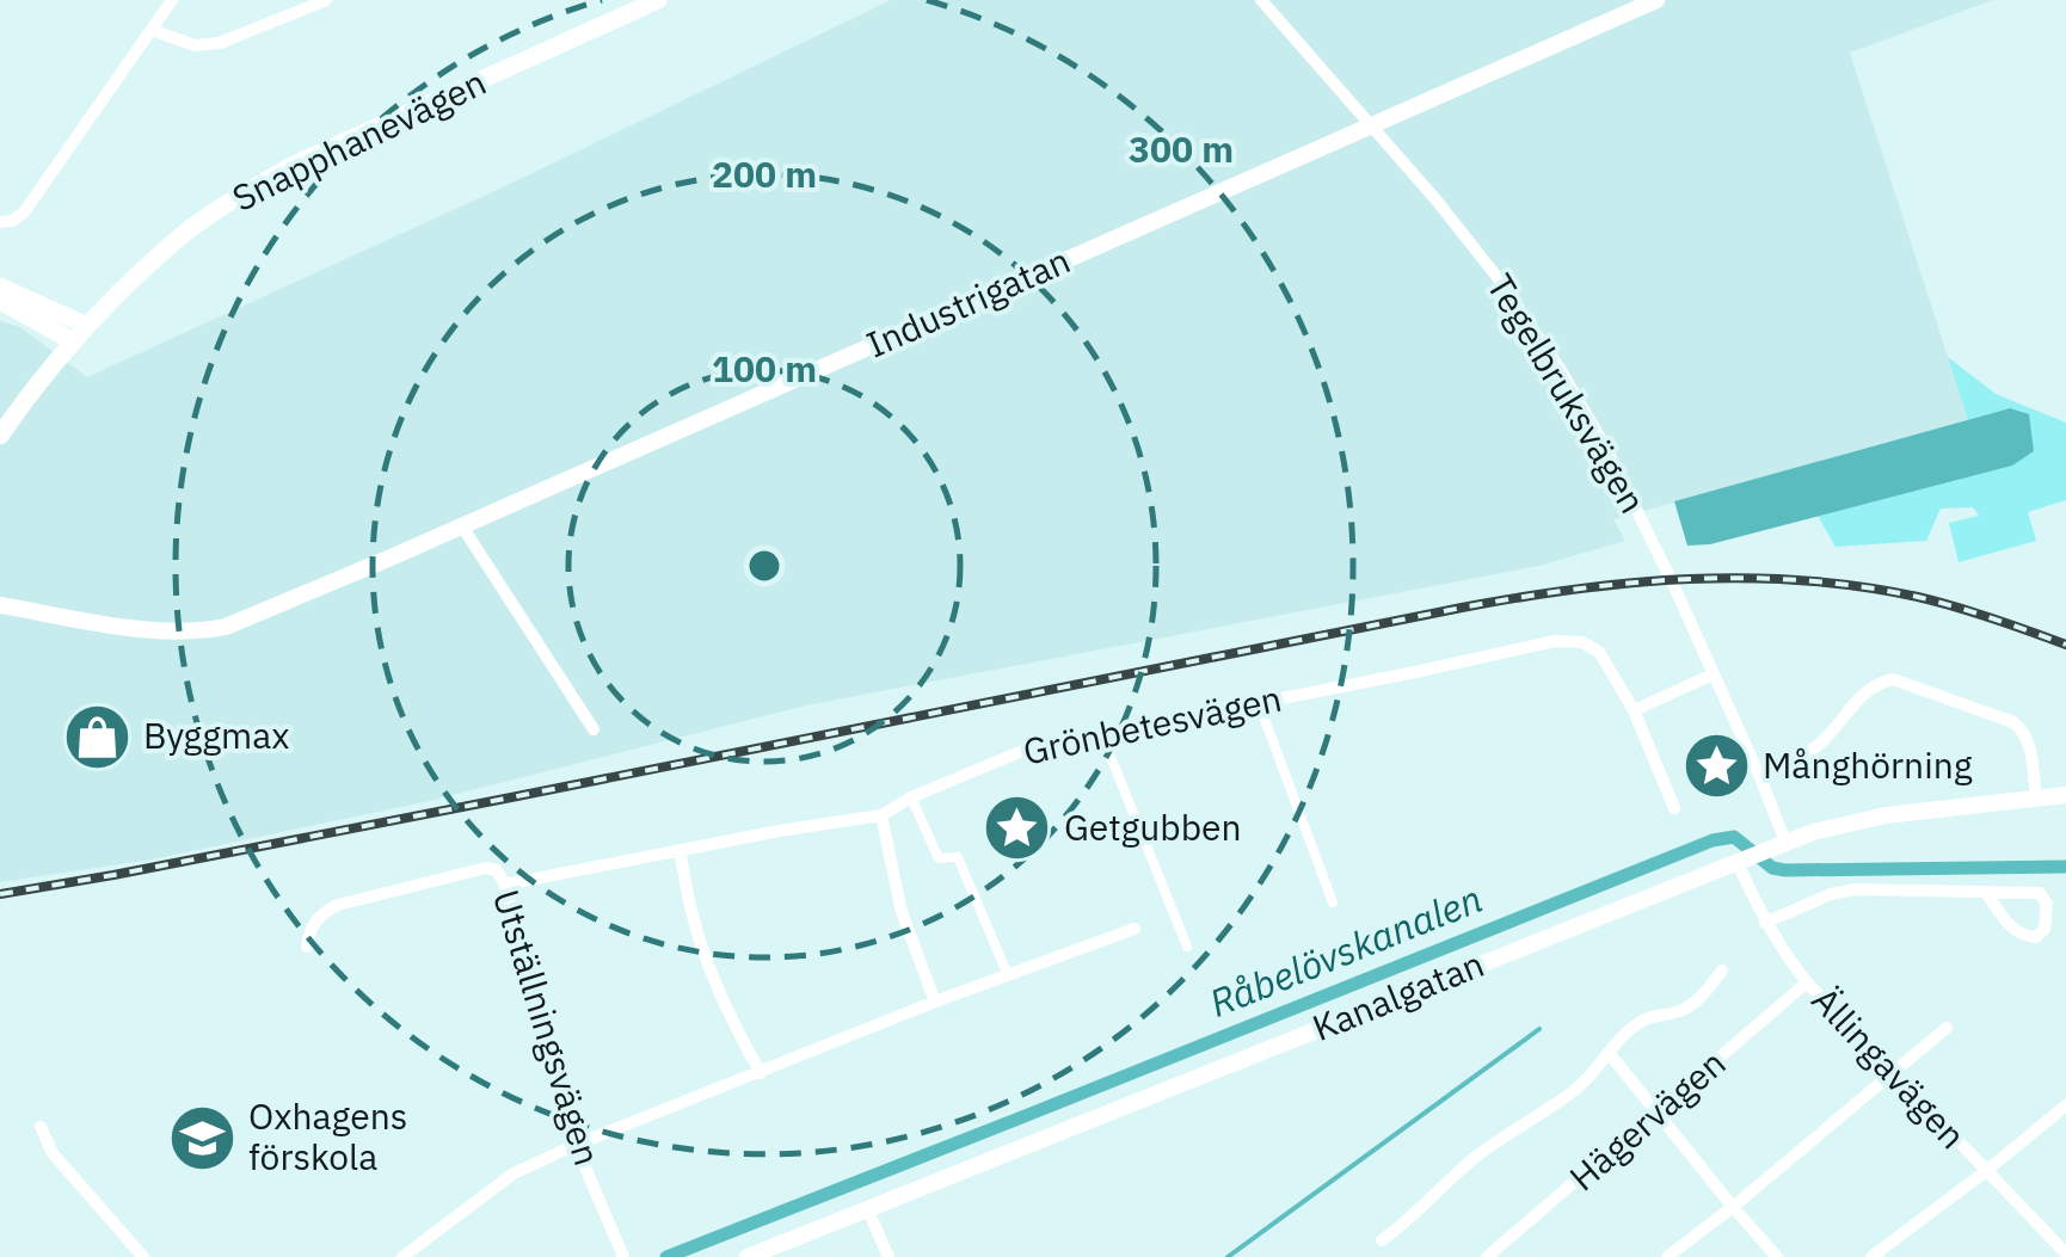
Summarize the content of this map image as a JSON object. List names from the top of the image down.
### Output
{
  "streets": {
    "main road": ["Snapphanevägen"],
    "street": [
      "Industrigatan",
      "Tegelbruksvägen",
      "Grönbetesvägen",
      "Kanalgatan",
      "Utställningsvägen",
      "Ällingavägen",
      "Hägervägen"
    ]
  },
  "crossings": [
    ["Industrigatan", "Tegelbruksvägen"],
    ["Tegelbruksvägen", "Kanalgatan"],
    ["Grönbetesvägen", "Utställningsvägen"],
    ["Kanalgatan", "Ällingavägen"],
    ["Ällingavägen", "Hägervägen"]
  ],
  "water": ["Råbelövskanalen"],
  "places": {
    "shop": ["Byggmax"],
    "place": ["Månghörning", "Getgubben"],
    "school or university": ["Oxhagens förskola"]
  },
  "rings": ["300 m", "200 m", "100 m"]
}
